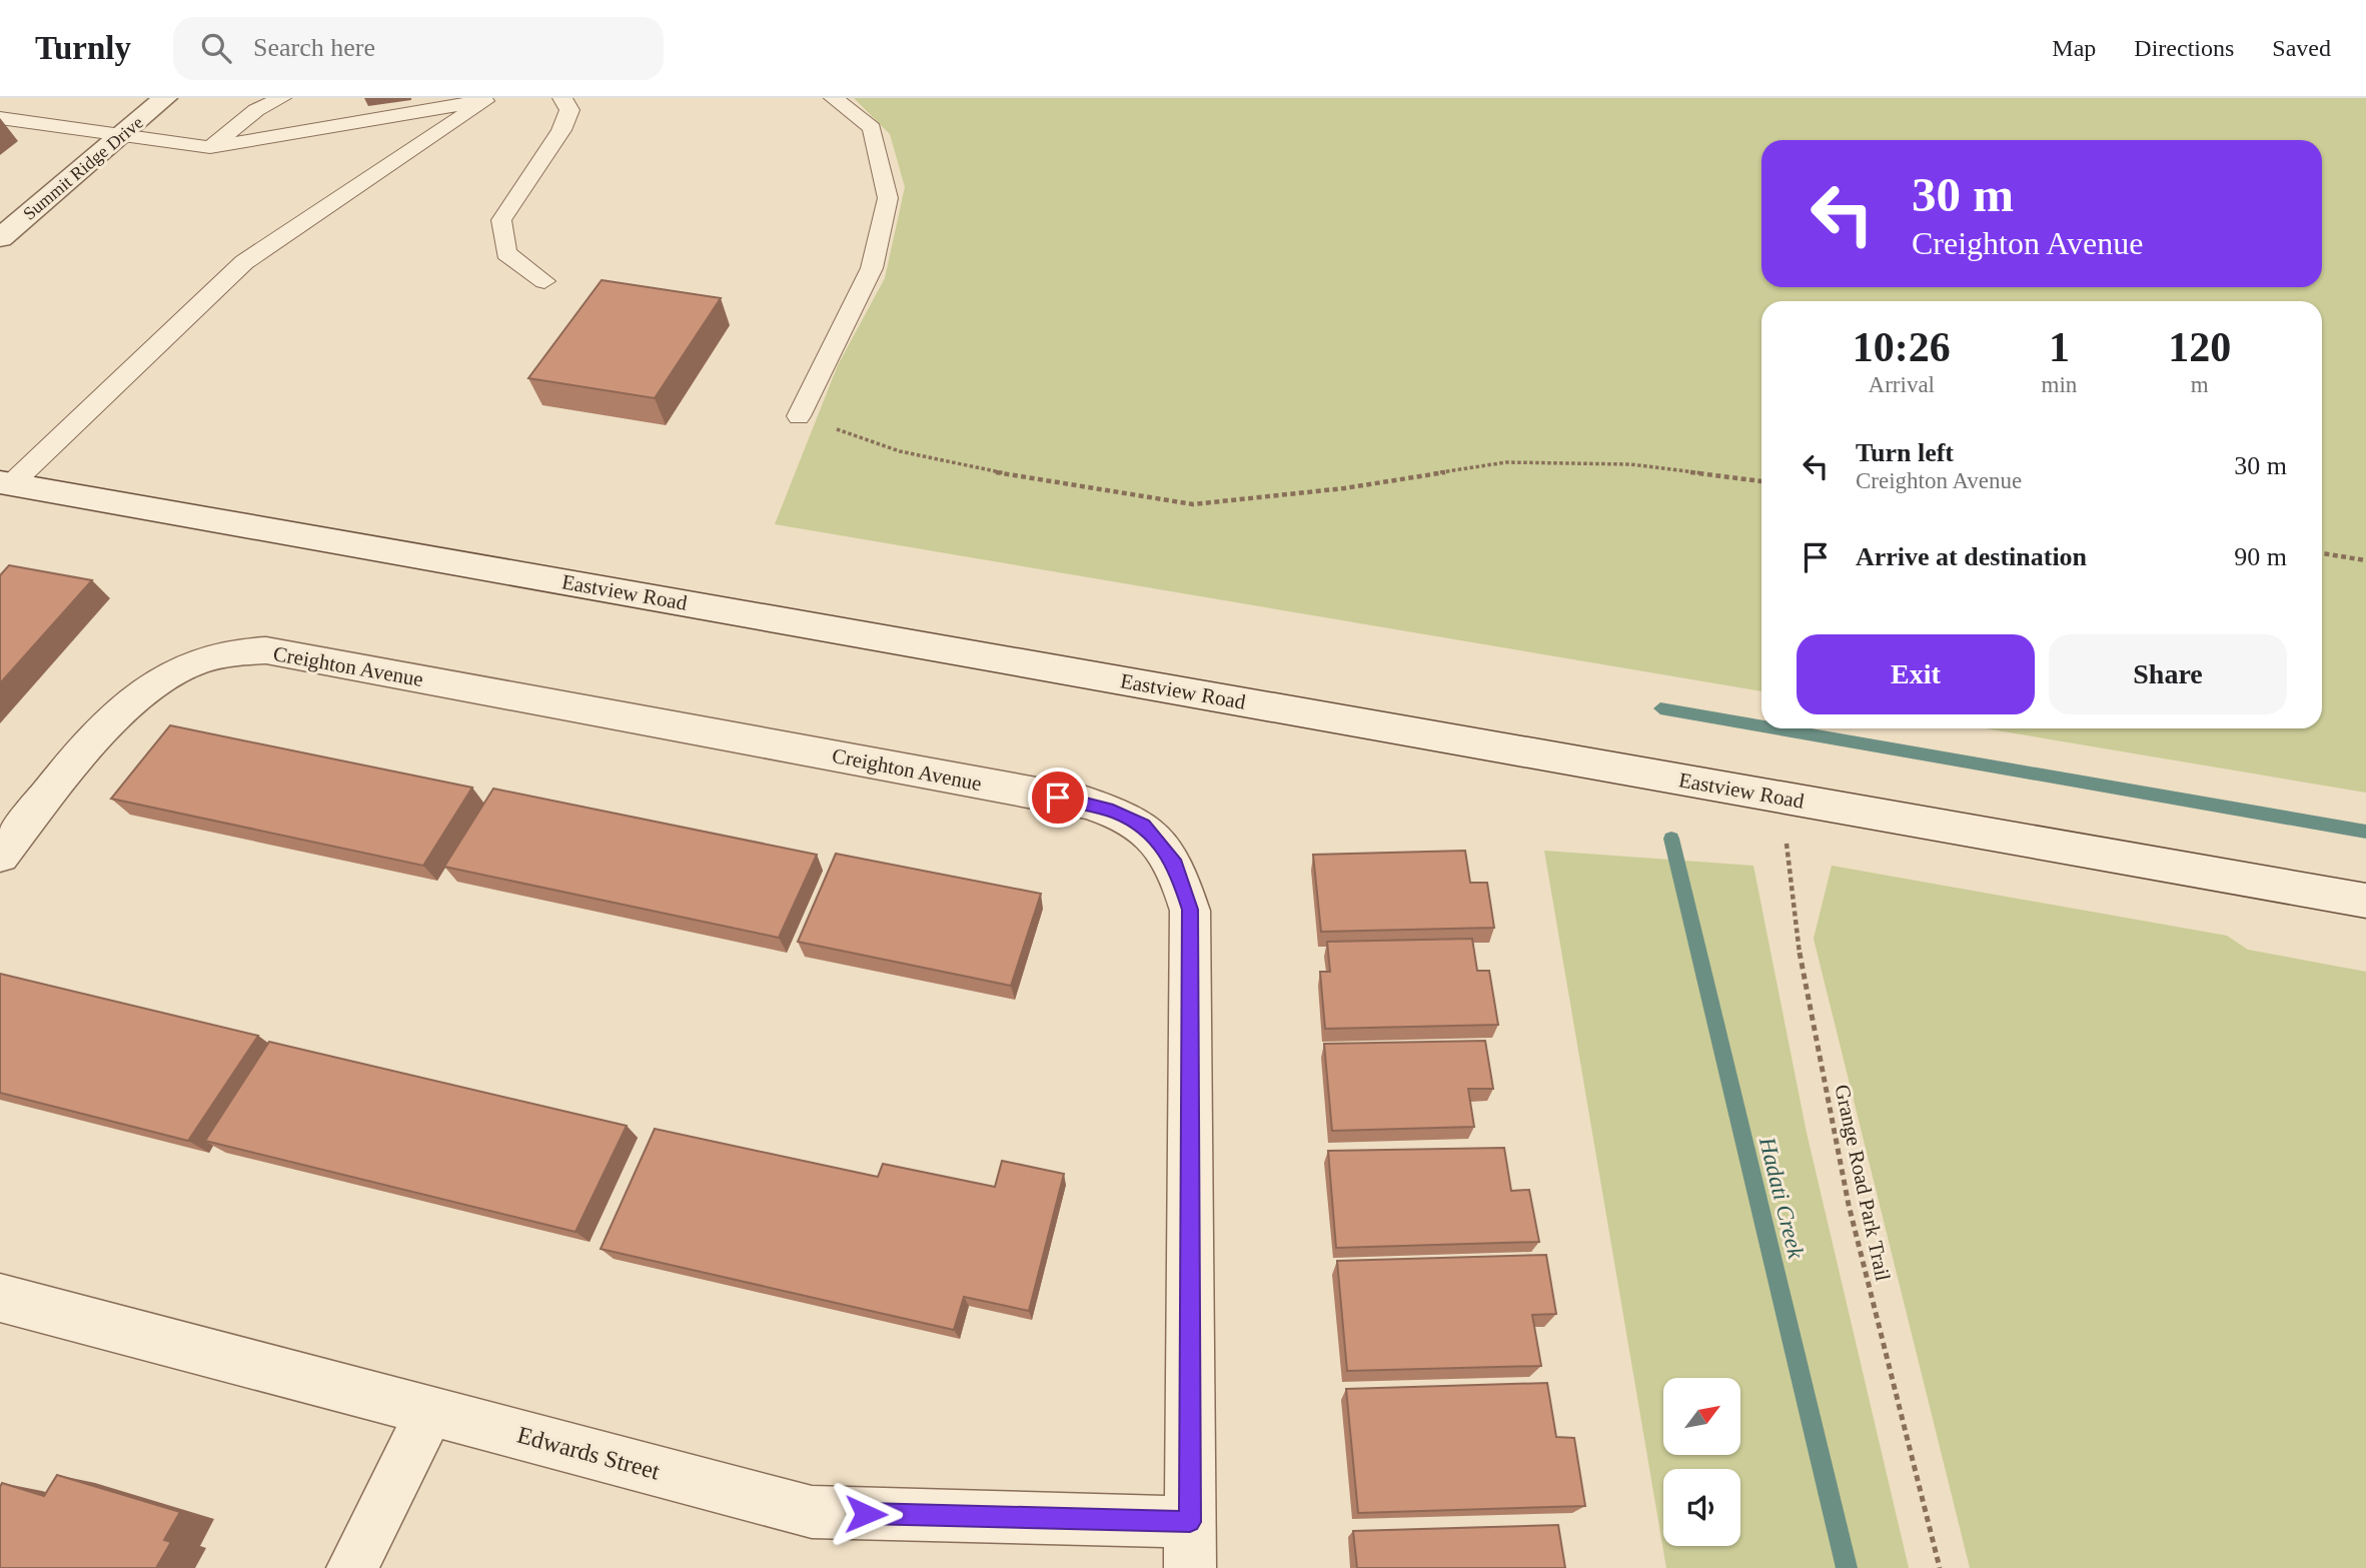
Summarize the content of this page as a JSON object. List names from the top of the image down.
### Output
{
  "streets": {
    "street": [
      "Summit Ridge Drive",
      "Eastview Road",
      "Creighton Avenue",
      "Edwards Street"
    ],
    "path": ["Grange Road Park Trail"]
  },
  "crossings": [
    ["Eastview Road", "Grange Road Park Trail"],
    ["Creighton Avenue", "Edwards Street"]
  ],
  "water": ["Hadati Creek"],
  "north": "top right",
  "page": {
    "header": "Turnly",
    "search": "Search here",
    "nav": ["Map", "Directions", "Saved"],
    "turn": ["30 m", "Creighton Avenue"],
    "eta": [
      "10:26",
      "Arrival",
      "1",
      "min",
      "120",
      "m"
    ],
    "list": [
      {
        "name": "Turn left",
        "note": "Creighton Avenue",
        "value": "30 m"
      },
      {
        "name": "Arrive at destination",
        "value": "90 m"
      }
    ],
    "buttons": ["Exit", "Share"]
  }
}
